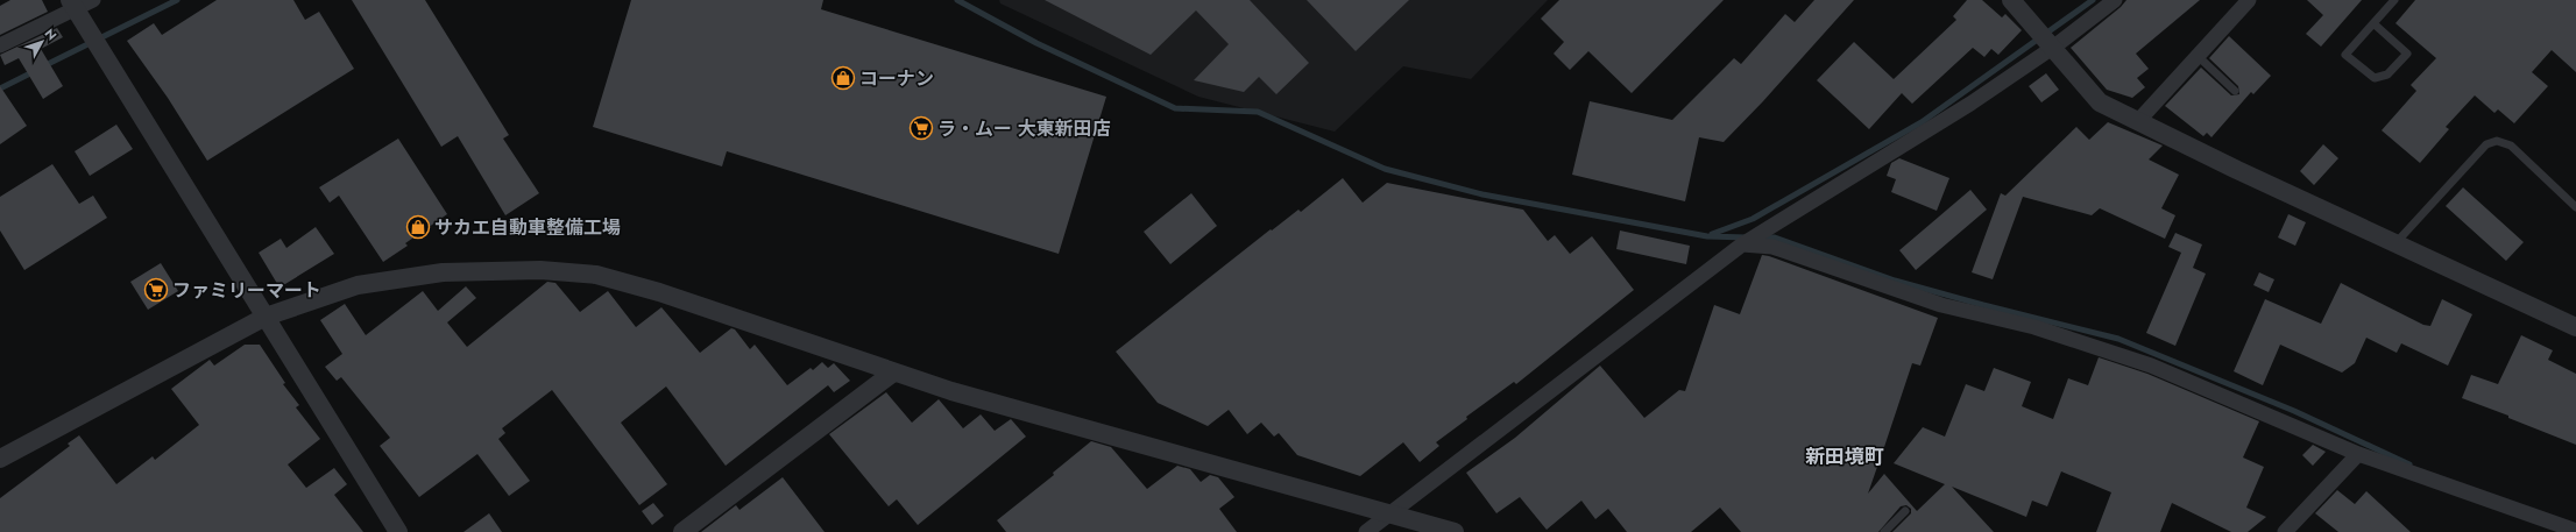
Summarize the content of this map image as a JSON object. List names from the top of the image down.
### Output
{
  "districts": ["新田境町"],
  "places": {
    "shop": ["コーナン", "サカエ自動車整備工場"],
    "supermarket": ["ラ・ムー 大東新田店", "ファミリーマート"]
  },
  "north": "top right"
}
